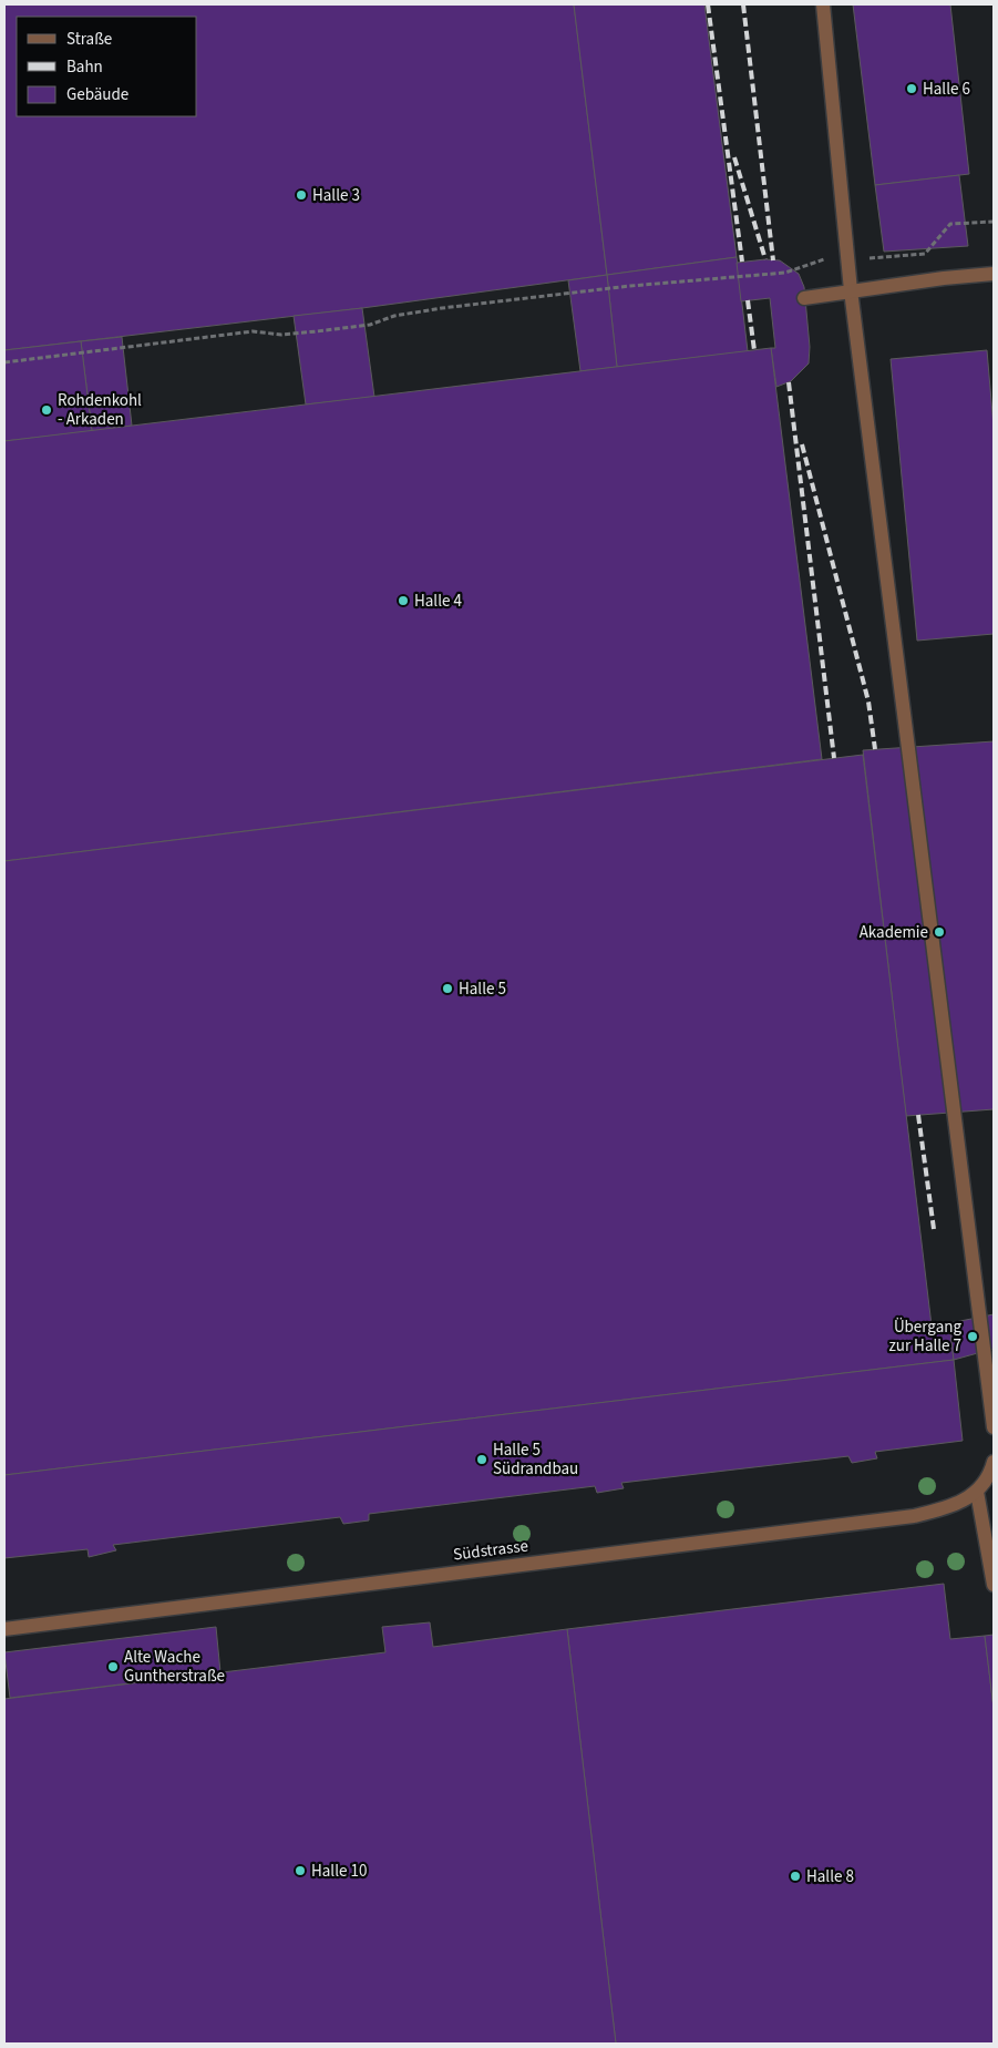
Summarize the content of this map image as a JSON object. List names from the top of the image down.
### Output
{
  "streets": {
    "lane": ["Südstrasse"]
  },
  "places": [
    "Halle 6",
    "Halle 3",
    "Rohdenkohl - Arkaden",
    "Halle 4",
    "Akademie",
    "Halle 5",
    "Übergang zur Halle 7",
    "Halle 5 Südrandbau",
    "Alte Wache Guntherstraße",
    "Halle 10",
    "Halle 8"
  ],
  "legend": ["Straße", "Bahn", "Gebäude"]
}
